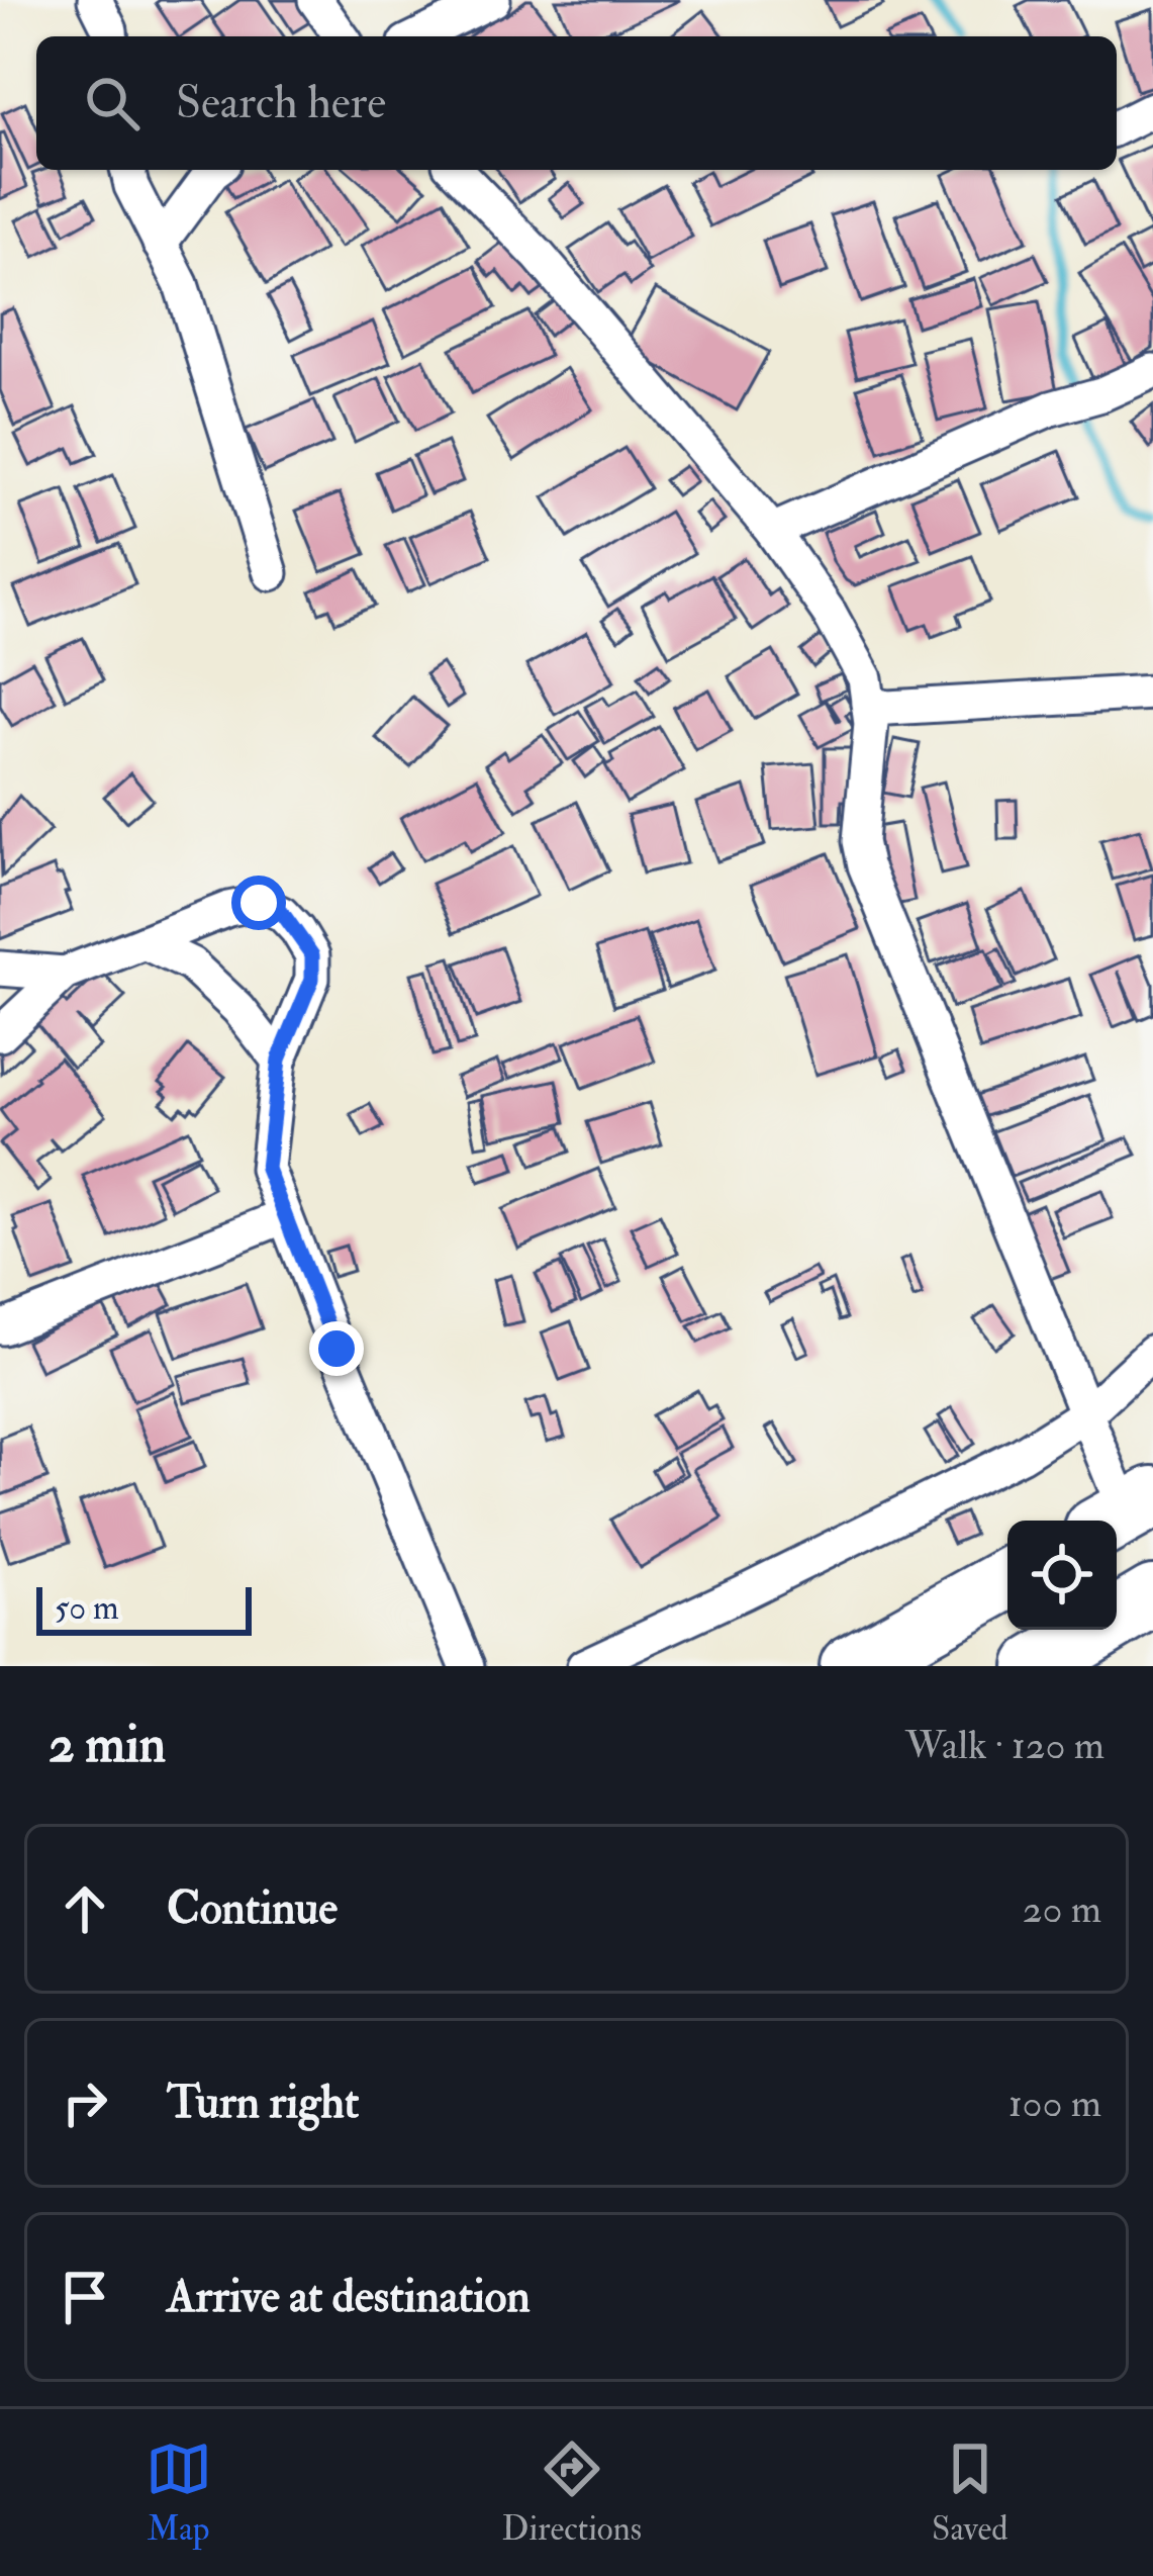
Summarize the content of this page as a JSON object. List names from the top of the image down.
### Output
{
  "scale_bar": "50 m",
  "page": {
    "search": "Search here",
    "scale": "50 m",
    "heading": ["2 min", "Walk · 120 m"],
    "list": [
      ["Continue", "20 m"],
      ["Turn right", "100 m"],
      "Arrive at destination"
    ],
    "nav": ["Map", "Directions", "Saved"]
  }
}
